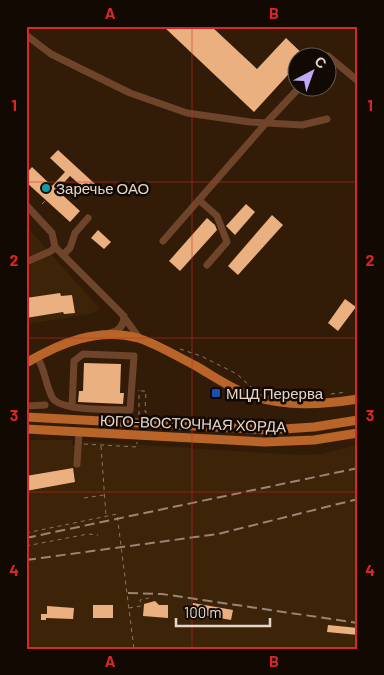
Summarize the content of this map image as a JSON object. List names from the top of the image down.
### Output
{
  "streets": {
    "main road": ["ЮГО-ВОСТОЧНАЯ ХОРДА"]
  },
  "places": {
    "other": ["Заречье ОАО"],
    "transit": ["МЦД Перерва"]
  },
  "scale_bar": "100 m",
  "north": "top right",
  "grid": {
    "columns": ["A", "B"],
    "rows": [
      "1",
      "2",
      "3",
      "4"
    ]
  }
}
